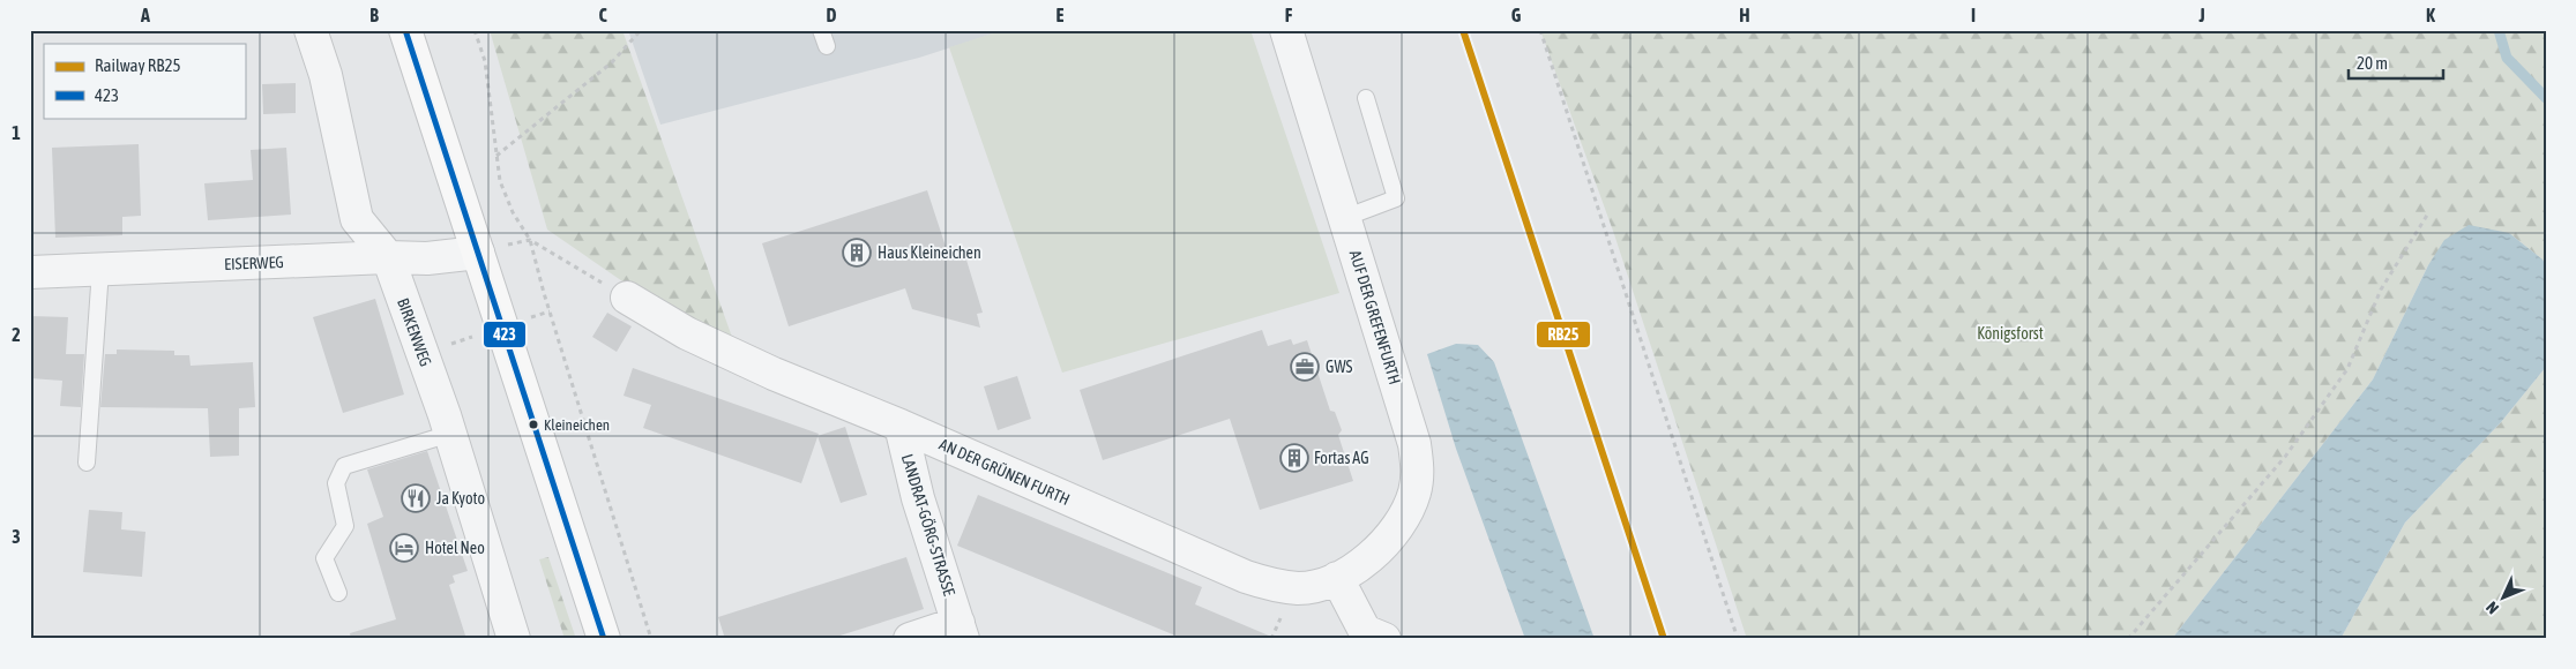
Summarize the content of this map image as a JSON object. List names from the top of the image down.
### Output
{
  "streets": {
    "street": [
      "EISERWEG",
      "AUF DER GREFENFURTH",
      "BIRKENWEG",
      "AN DER GRÜNEN FURTH",
      "LANDRAT-GÖRG-STRASSE"
    ]
  },
  "crossings": [
    ["EISERWEG", "BIRKENWEG"],
    ["AUF DER GREFENFURTH", "AN DER GRÜNEN FURTH"],
    ["AN DER GRÜNEN FURTH", "LANDRAT-GÖRG-STRASSE"]
  ],
  "parks": ["Königsforst"],
  "places": {
    "building": ["Haus Kleineichen", "Fortas AG"],
    "office": ["GWS"],
    "other": ["Kleineichen"],
    "restaurant": ["Ja Kyoto"],
    "hotel": ["Hotel Neo"]
  },
  "lines": ["rail line RB25", "transit line 423"],
  "legend": ["Railway RB25", "423"],
  "scale_bar": "20 m",
  "north": "bottom left",
  "grid": {
    "columns": [
      "A",
      "B",
      "C",
      "D",
      "E",
      "F",
      "G",
      "H",
      "I",
      "J",
      "K"
    ],
    "rows": ["1", "2", "3"]
  }
}
